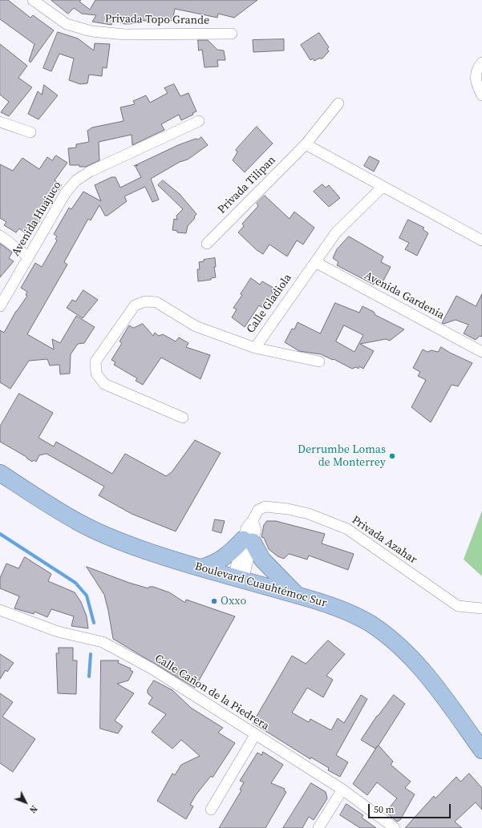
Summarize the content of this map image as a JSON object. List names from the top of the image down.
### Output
{
  "streets": {
    "main road": ["Boulevard Cuauhtémoc Sur"],
    "street": [
      "Privada Topo Grande",
      "Privada Tilipan",
      "Avenida Huajuco",
      "Avenida Gardenia",
      "Calle Gladiola",
      "Privada Azahar",
      "Calle Cañon de la Piedrera"
    ]
  },
  "crossings": [
    ["Avenida Gardenia", "Calle Gladiola"],
    ["Privada Azahar", "Boulevard Cuauhtémoc Sur"]
  ],
  "places": ["Derrumbe Lomas de Monterrey", "Oxxo"],
  "scale_bar": "50 m",
  "north": "bottom right"
}
